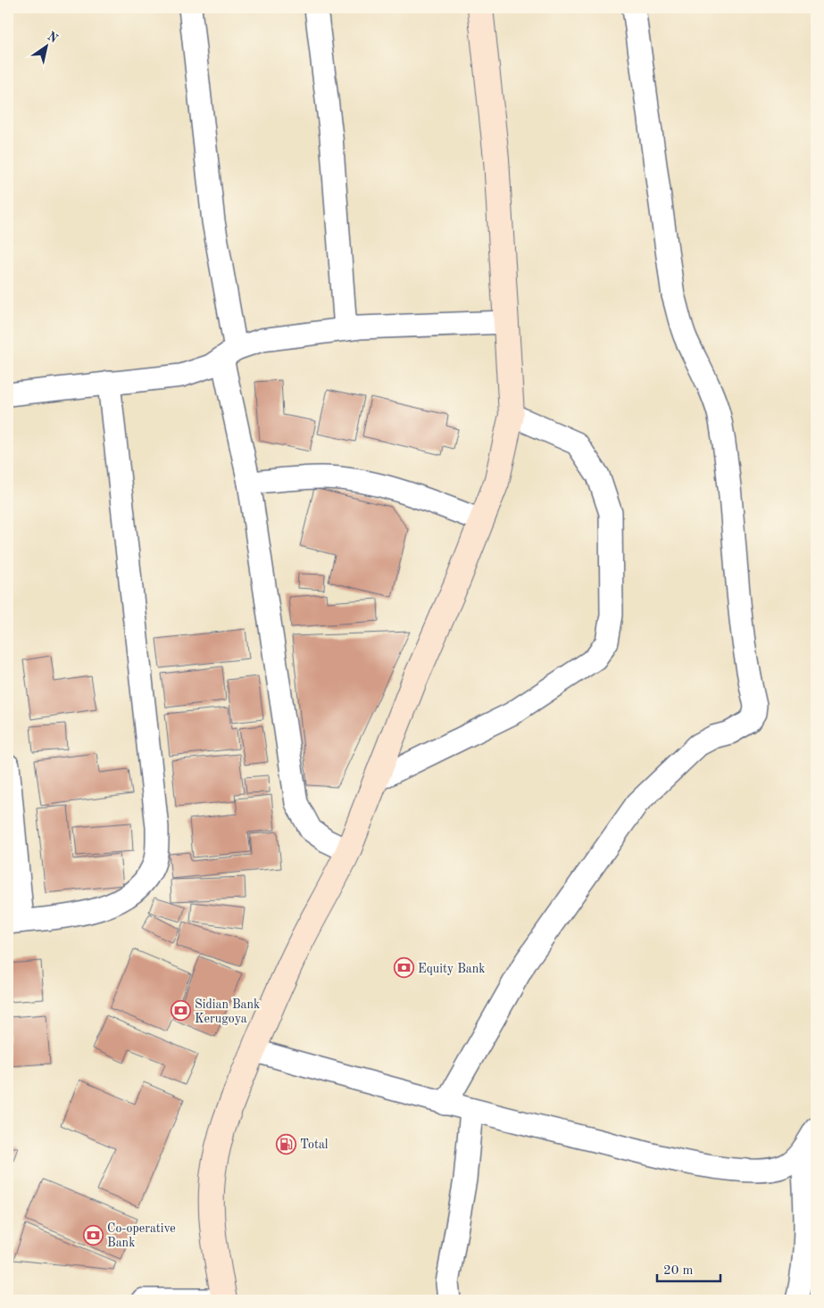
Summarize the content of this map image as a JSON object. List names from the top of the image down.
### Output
{
  "places": {
    "bank": ["Equity Bank", "Sidian Bank Kerugoya", "Co-operative Bank"],
    "fuel station": ["Total"]
  },
  "scale_bar": "20 m",
  "north": "top right"
}
